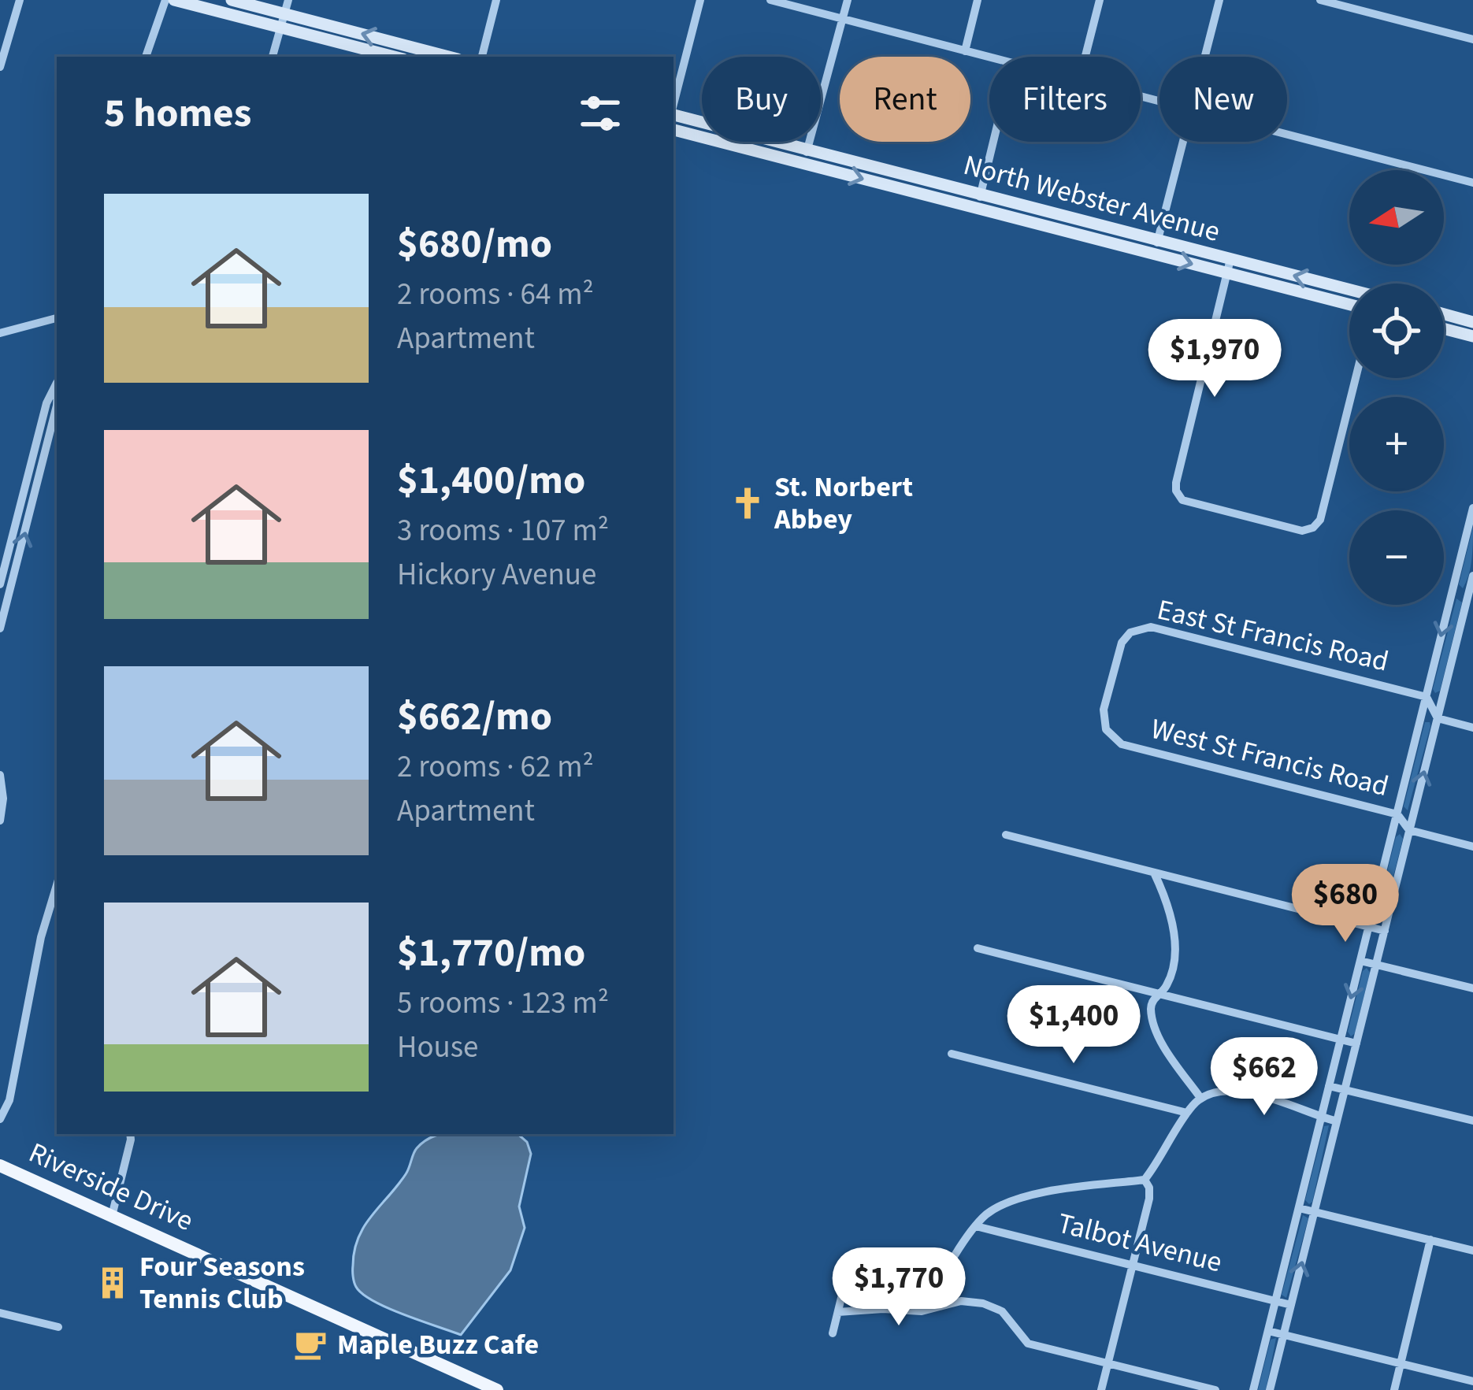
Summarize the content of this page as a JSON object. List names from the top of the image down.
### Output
{
  "streets": {
    "main road": ["North Webster Avenue", "Riverside Drive"],
    "street": ["East St Francis Road", "West St Francis Road", "Talbot Avenue"]
  },
  "crossings": [
    ["East St Francis Road", "West St Francis Road"]
  ],
  "places": {
    "church": ["St. Norbert Abbey"],
    "building": ["Four Seasons Tennis Club"],
    "cafe": ["Maple Buzz Cafe"]
  },
  "north": "left",
  "page": {
    "chip": [
      "Buy",
      "Rent",
      "Filters",
      "New"
    ],
    "heading": "5 homes",
    "map_buttons": ["+", "−"],
    "list": [
      {
        "name": "$680/mo",
        "note": "2 rooms · 64 m² · Apartment"
      },
      {
        "name": "$1,400/mo",
        "note": "3 rooms · 107 m² · Hickory Avenue"
      },
      {
        "name": "$662/mo",
        "note": "2 rooms · 62 m² · Apartment"
      },
      {
        "name": "$1,770/mo",
        "note": "5 rooms · 123 m² · House"
      }
    ],
    "price": [
      "$1,970",
      "$680",
      "$1,400",
      "$662",
      "$1,770"
    ]
  }
}
